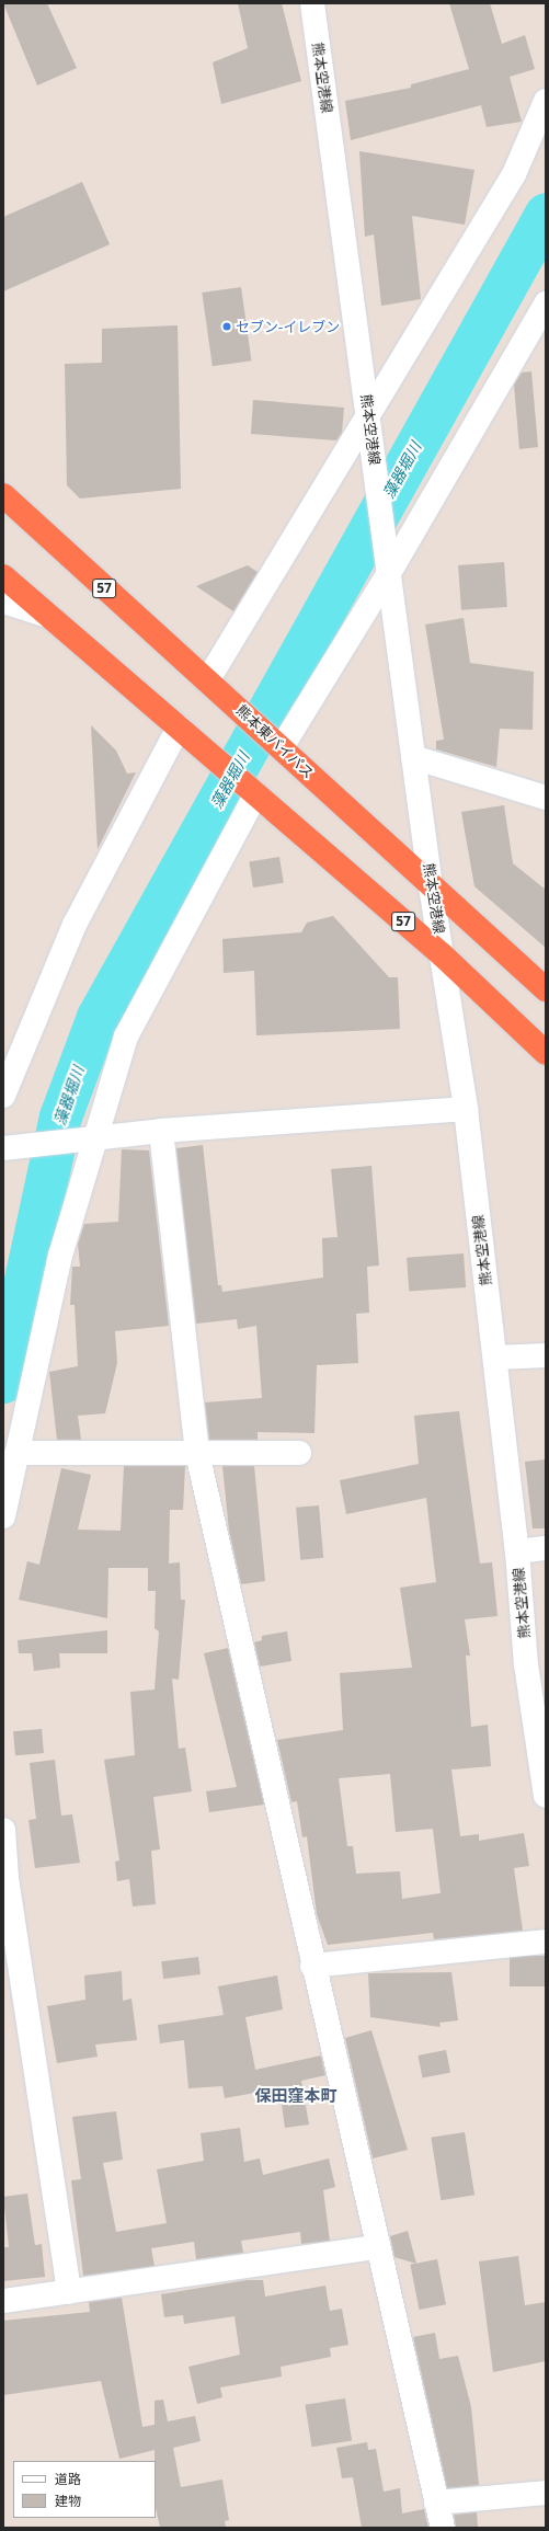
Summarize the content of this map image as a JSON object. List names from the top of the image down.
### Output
{
  "streets": {
    "highway": ["57", "熊本東バイパス"],
    "street": ["熊本空港線"]
  },
  "crossings": [
    ["熊本空港線", "57"],
    ["熊本空港線", "熊本東バイパス"]
  ],
  "districts": ["保田窪本町"],
  "water": ["藻器堀川"],
  "places": ["セブン-イレブン"],
  "legend": ["道路", "建物"]
}
